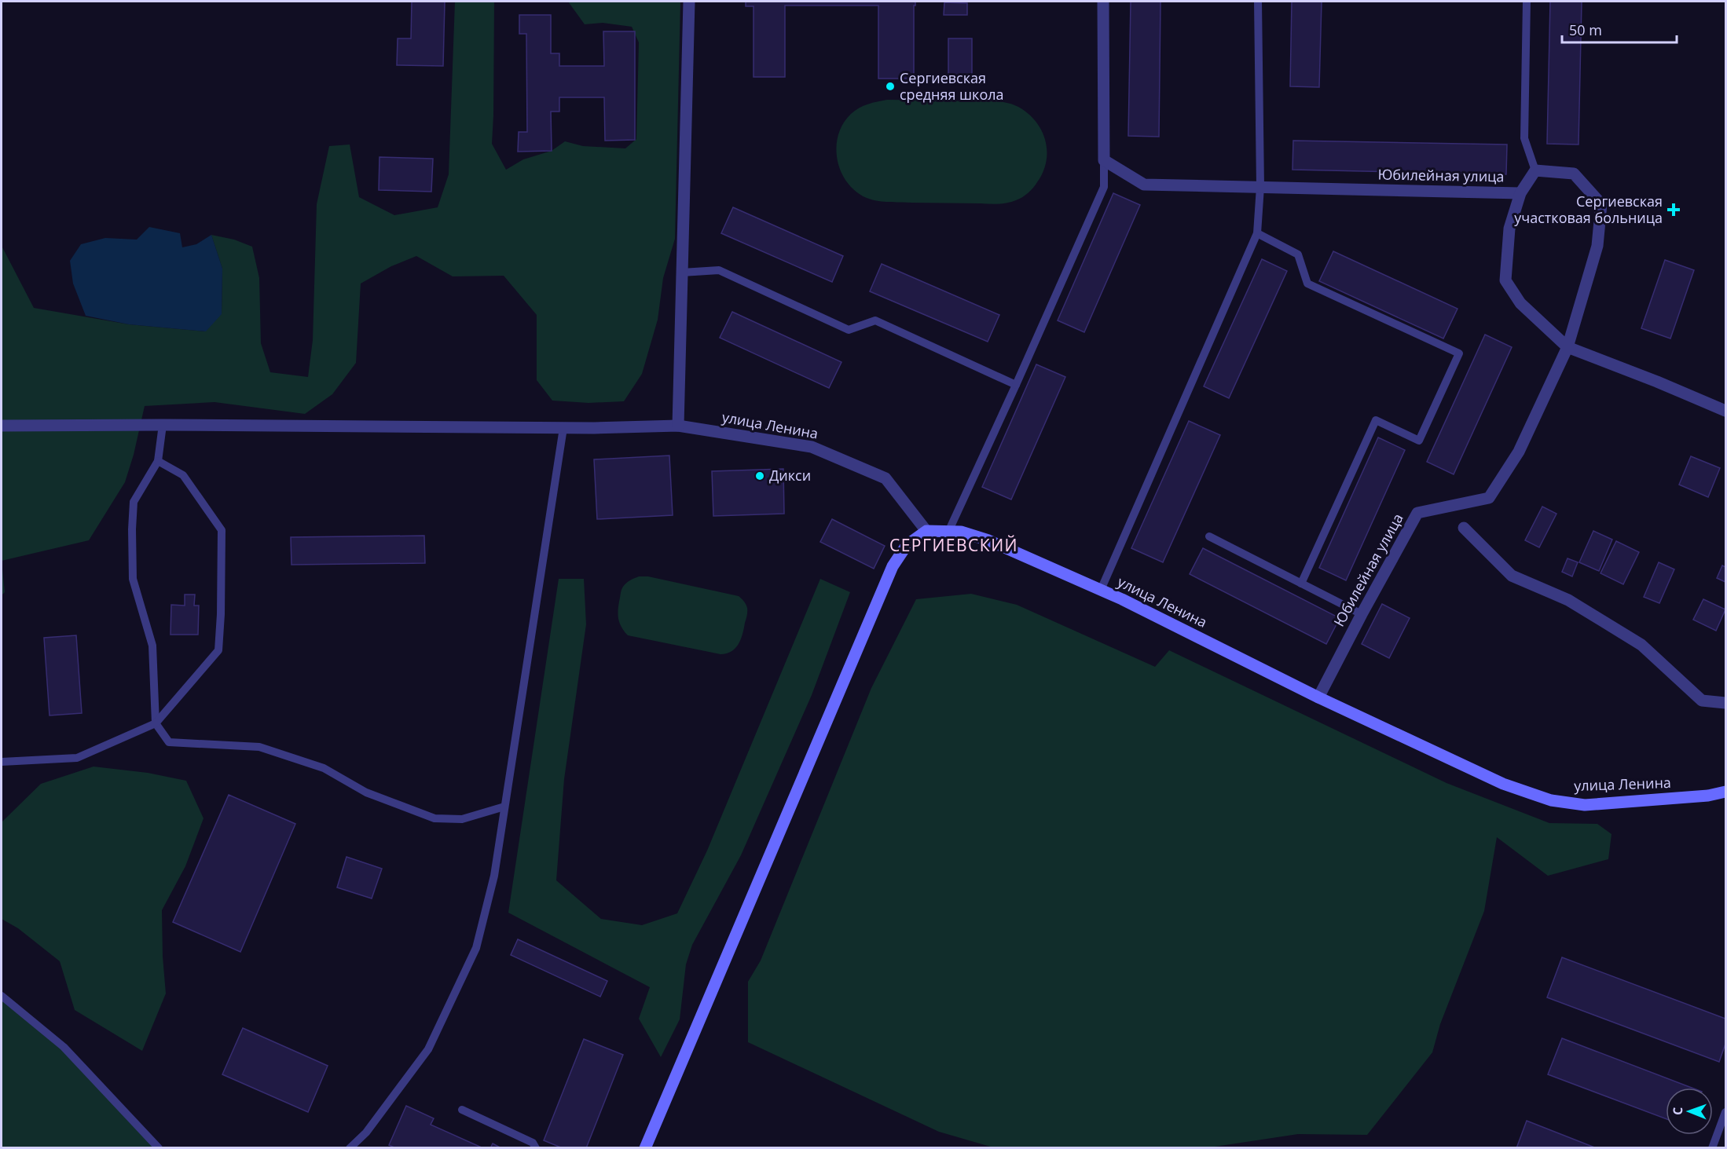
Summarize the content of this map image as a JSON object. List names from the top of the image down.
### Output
{
  "streets": {
    "street": ["Юбилейная улица", "улица Ленина"]
  },
  "crossings": [
    ["Юбилейная улица", "улица Ленина"]
  ],
  "districts": ["СЕРГИЕВСКИЙ"],
  "places": {
    "other": ["Сергиевская средняя школа", "Дикси"],
    "health": ["Сергиевская участковая больница"]
  },
  "scale_bar": "50 m",
  "north": "left"
}
